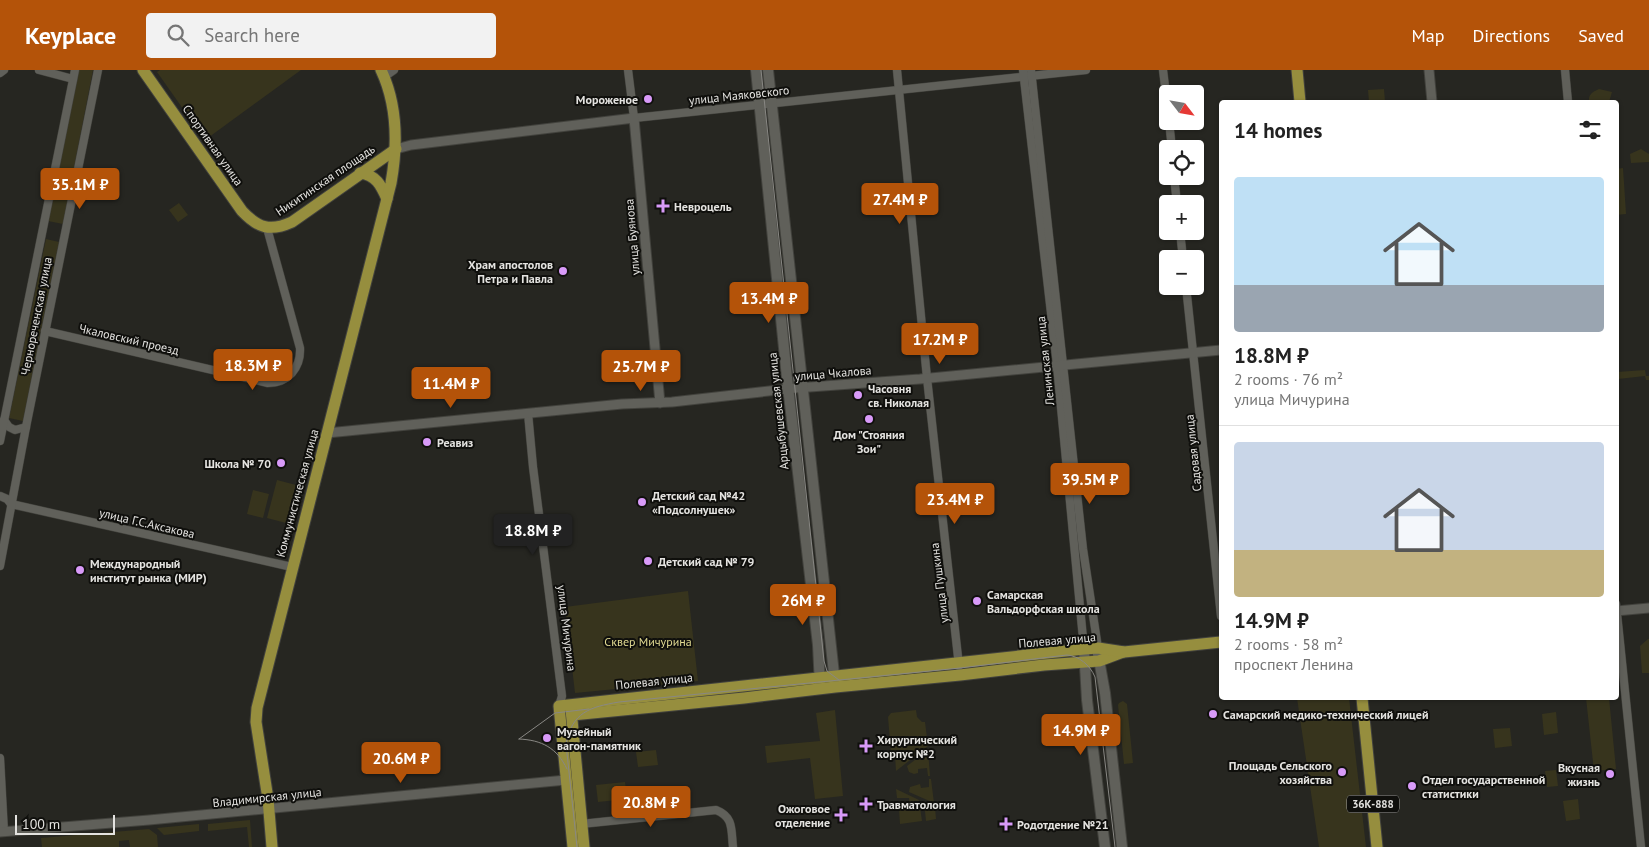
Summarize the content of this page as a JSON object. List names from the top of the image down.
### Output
{
  "streets": {
    "main road": [
      "Спортивная улица",
      "Никитинская площадь",
      "Арцыбушевская улица",
      "Коммунистическая улица",
      "улица Мичурина",
      "Полевая улица",
      "36К-888"
    ],
    "street": [
      "улица Маяковского",
      "улица Буянова",
      "Чернореченская улица",
      "Чкаловский проезд",
      "Ленинская улица",
      "улица Чкалова",
      "Садовая улица",
      "улица Г.С.Аксакова",
      "улица Пушкина",
      "Владимирская улица"
    ]
  },
  "crossings": [
    ["улица Маяковского", "Никитинская площадь"],
    ["улица Маяковского", "улица Буянова"],
    ["улица Маяковского", "Ленинская улица"],
    ["улица Маяковского", "Арцыбушевская улица"],
    ["улица Маяковского", "Коммунистическая улица"],
    ["улица Маяковского", "улица Пушкина"],
    ["Спортивная улица", "Никитинская площадь"],
    ["Спортивная улица", "Чкаловский проезд"],
    ["Никитинская площадь", "Чкаловский проезд"],
    ["Никитинская площадь", "Коммунистическая улица"],
    ["улица Буянова", "улица Чкалова"],
    ["Чернореченская улица", "Чкаловский проезд"],
    ["Чернореченская улица", "улица Г.С.Аксакова"],
    ["Ленинская улица", "улица Чкалова"],
    ["Ленинская улица", "Полевая улица"],
    ["улица Чкалова", "Арцыбушевская улица"],
    ["улица Чкалова", "Садовая улица"],
    ["улица Чкалова", "Коммунистическая улица"],
    ["улица Чкалова", "улица Пушкина"],
    ["улица Чкалова", "улица Мичурина"],
    ["Арцыбушевская улица", "Полевая улица"],
    ["Коммунистическая улица", "улица Г.С.Аксакова"],
    ["Коммунистическая улица", "Владимирская улица"],
    ["улица Пушкина", "Полевая улица"],
    ["улица Мичурина", "Полевая улица"],
    ["улица Мичурина", "Владимирская улица"]
  ],
  "parks": ["Сквер Мичурина"],
  "places": {
    "other": [
      "Мороженое",
      "Храм апостолов Петра и Павла",
      "Часовня св. Николая",
      "Дом \"Стояния Зои\"",
      "Реавиз",
      "Школа № 70",
      "Детский сад №42 «Подсолнушек»",
      "Детский сад № 79",
      "Международный институт рынка (МИР)",
      "Самарская Вальдорфская школа",
      "Самарский медико-технический лицей",
      "Музейный вагон-памятник",
      "Площадь Сельского хозяйства",
      "Вкусная жизнь",
      "Отдел государственной статистики"
    ],
    "health": [
      "Невроцель",
      "Хирургический корпус №2",
      "Травматология",
      "Ожоговое отделение",
      "Родотдение №21"
    ]
  },
  "scale_bar": "100 m",
  "north": "bottom right",
  "page": {
    "header": "Keyplace",
    "search": "Search here",
    "nav": ["Map", "Directions", "Saved"],
    "map_buttons": ["+", "−"],
    "heading": "14 homes",
    "list": [
      {
        "name": "18.8M ₽",
        "note": "2 rooms · 76 m² · улица Мичурина"
      },
      {
        "name": "14.9M ₽",
        "note": "2 rooms · 58 m² · проспект Ленина"
      }
    ],
    "price": [
      "35.1M ₽",
      "27.4M ₽",
      "13.4M ₽",
      "17.2M ₽",
      "18.3M ₽",
      "25.7M ₽",
      "11.4M ₽",
      "39.5M ₽",
      "23.4M ₽",
      "18.8M ₽",
      "26M ₽",
      "14.9M ₽",
      "20.6M ₽",
      "20.8M ₽"
    ],
    "scale": "100 m"
  }
}
